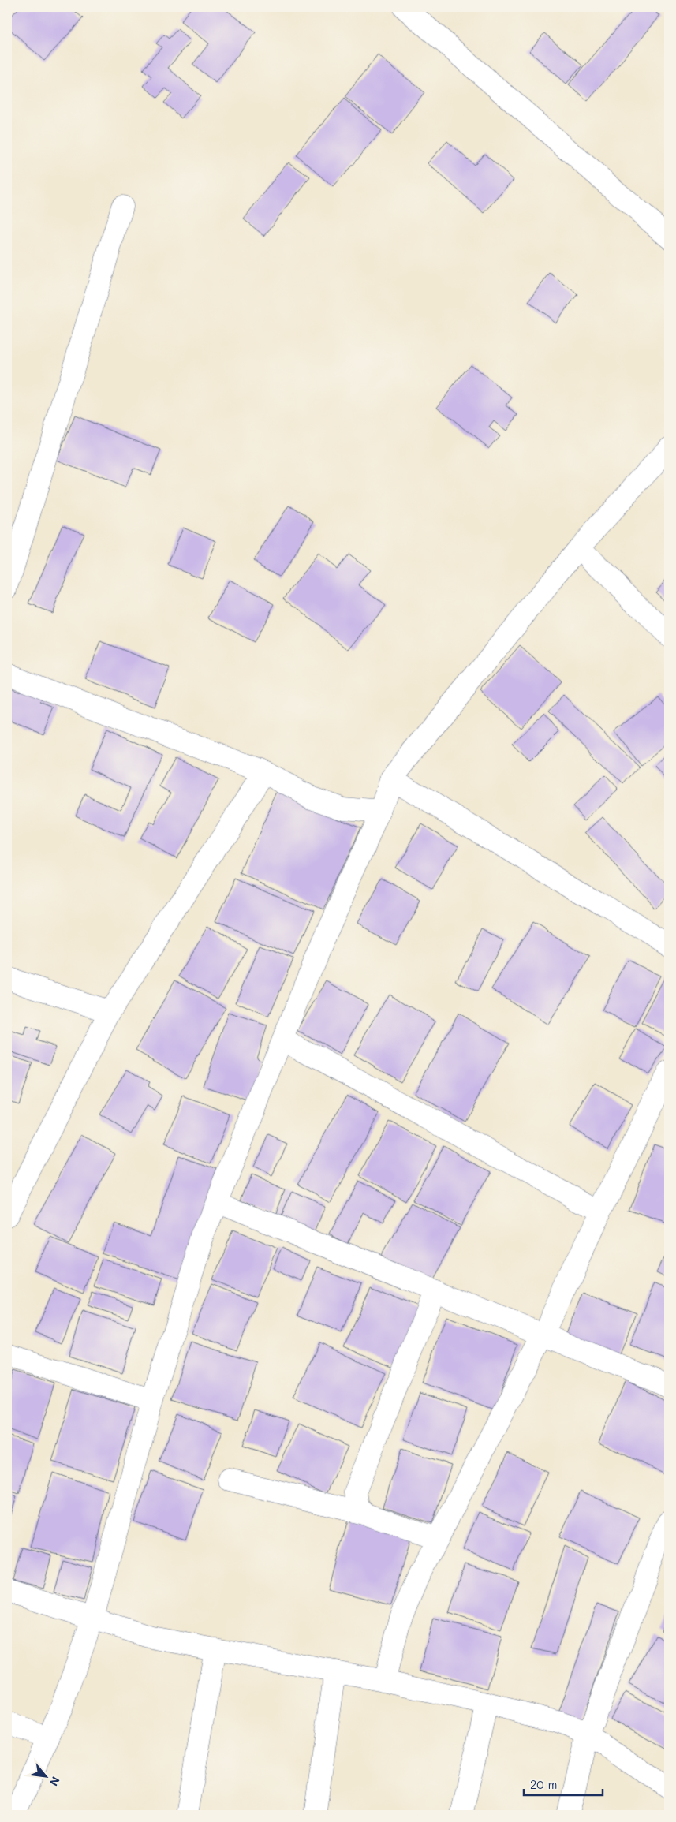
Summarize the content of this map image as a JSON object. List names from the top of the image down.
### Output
{
  "scale_bar": "20 m",
  "north": "bottom right"
}
